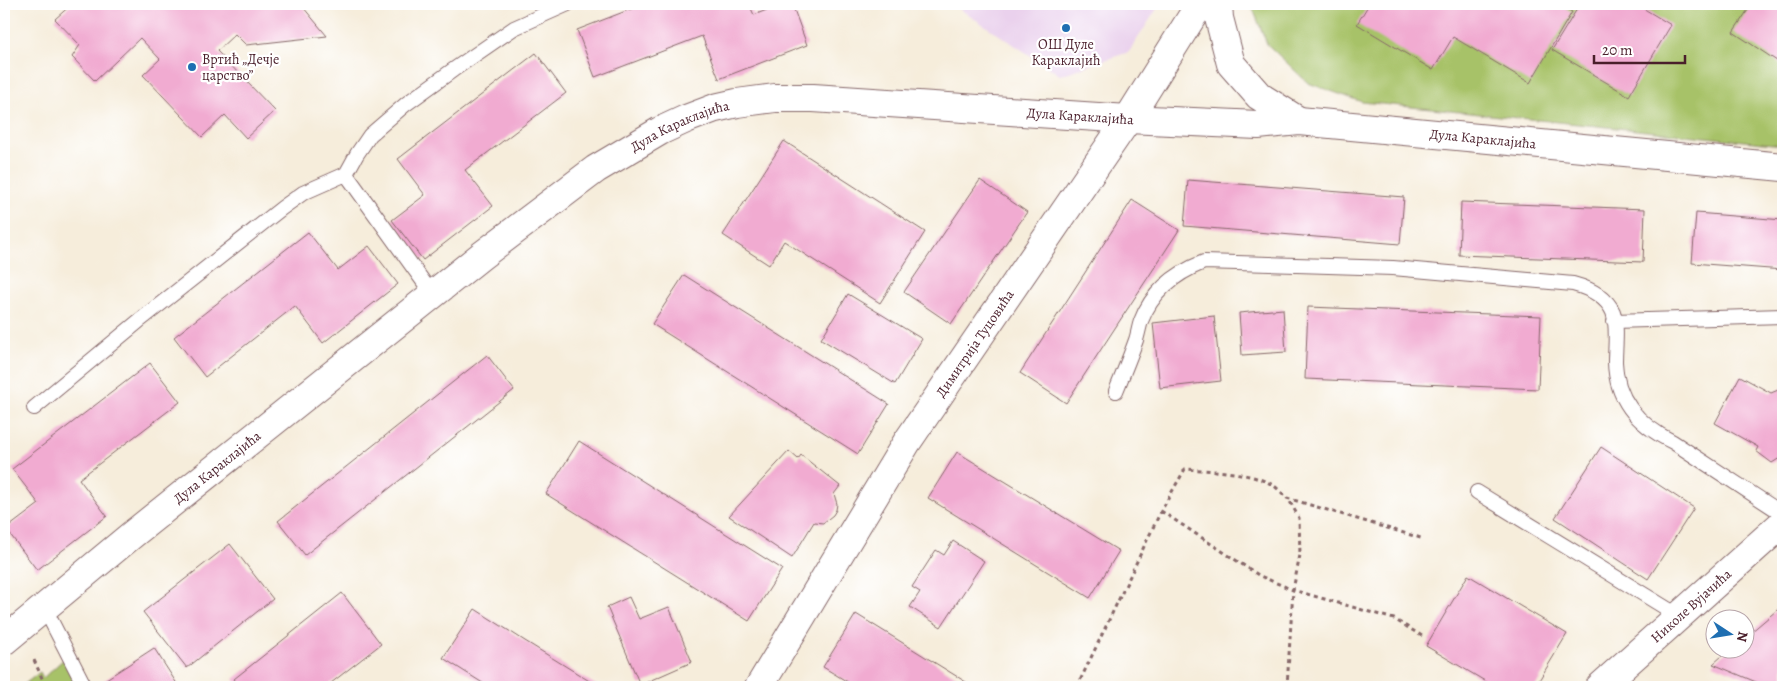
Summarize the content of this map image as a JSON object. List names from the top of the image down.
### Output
{
  "streets": {
    "street": ["Дула Караклајића", "Димитрија Туцовића", "Николе Вујачића"]
  },
  "crossings": [
    ["Дула Караклајића", "Димитрија Туцовића"]
  ],
  "places": ["ОШ Дуле Караклајић", "Вртић „Дечје царство”"],
  "scale_bar": "20 m",
  "north": "right"
}
